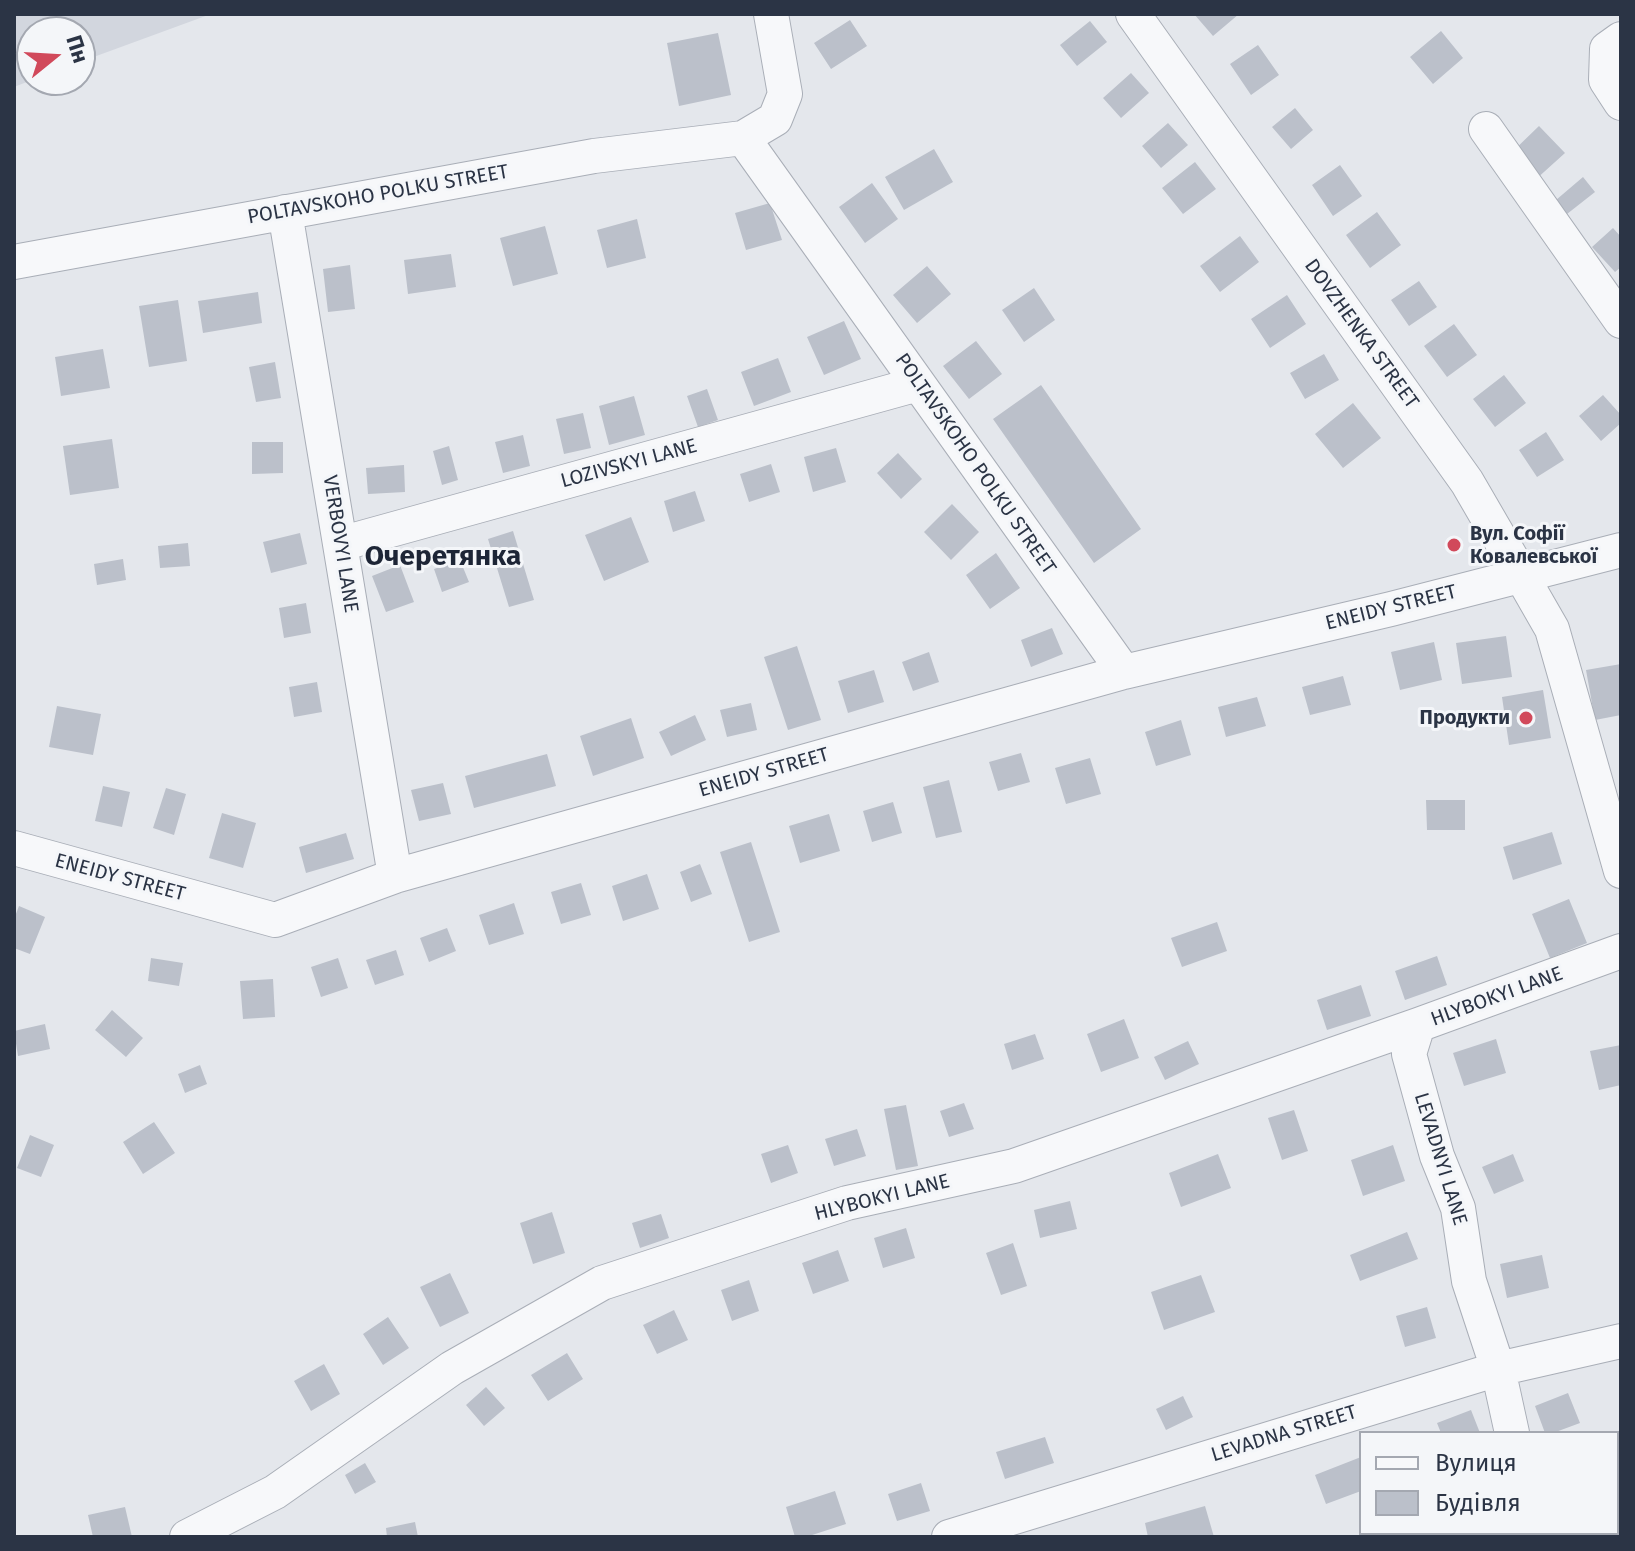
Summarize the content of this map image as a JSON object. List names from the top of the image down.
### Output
{
  "streets": {
    "street": [
      "POLTAVSKOHO POLKU STREET",
      "DOVZHENKA STREET",
      "LOZIVSKYI LANE",
      "VERBOVYI LANE",
      "ENEIDY STREET",
      "HLYBOKYI LANE",
      "LEVADNYI LANE",
      "LEVADNA STREET"
    ]
  },
  "crossings": [
    ["POLTAVSKOHO POLKU STREET", "LOZIVSKYI LANE"],
    ["POLTAVSKOHO POLKU STREET", "VERBOVYI LANE"],
    ["POLTAVSKOHO POLKU STREET", "ENEIDY STREET"],
    ["DOVZHENKA STREET", "ENEIDY STREET"],
    ["LOZIVSKYI LANE", "VERBOVYI LANE"],
    ["VERBOVYI LANE", "ENEIDY STREET"],
    ["HLYBOKYI LANE", "LEVADNYI LANE"],
    ["LEVADNYI LANE", "LEVADNA STREET"]
  ],
  "districts": ["Очеретянка"],
  "places": ["Вул. Софії Ковалевської", "Продукти"],
  "legend": ["Вулиця", "Будівля"],
  "north": "right"
}
